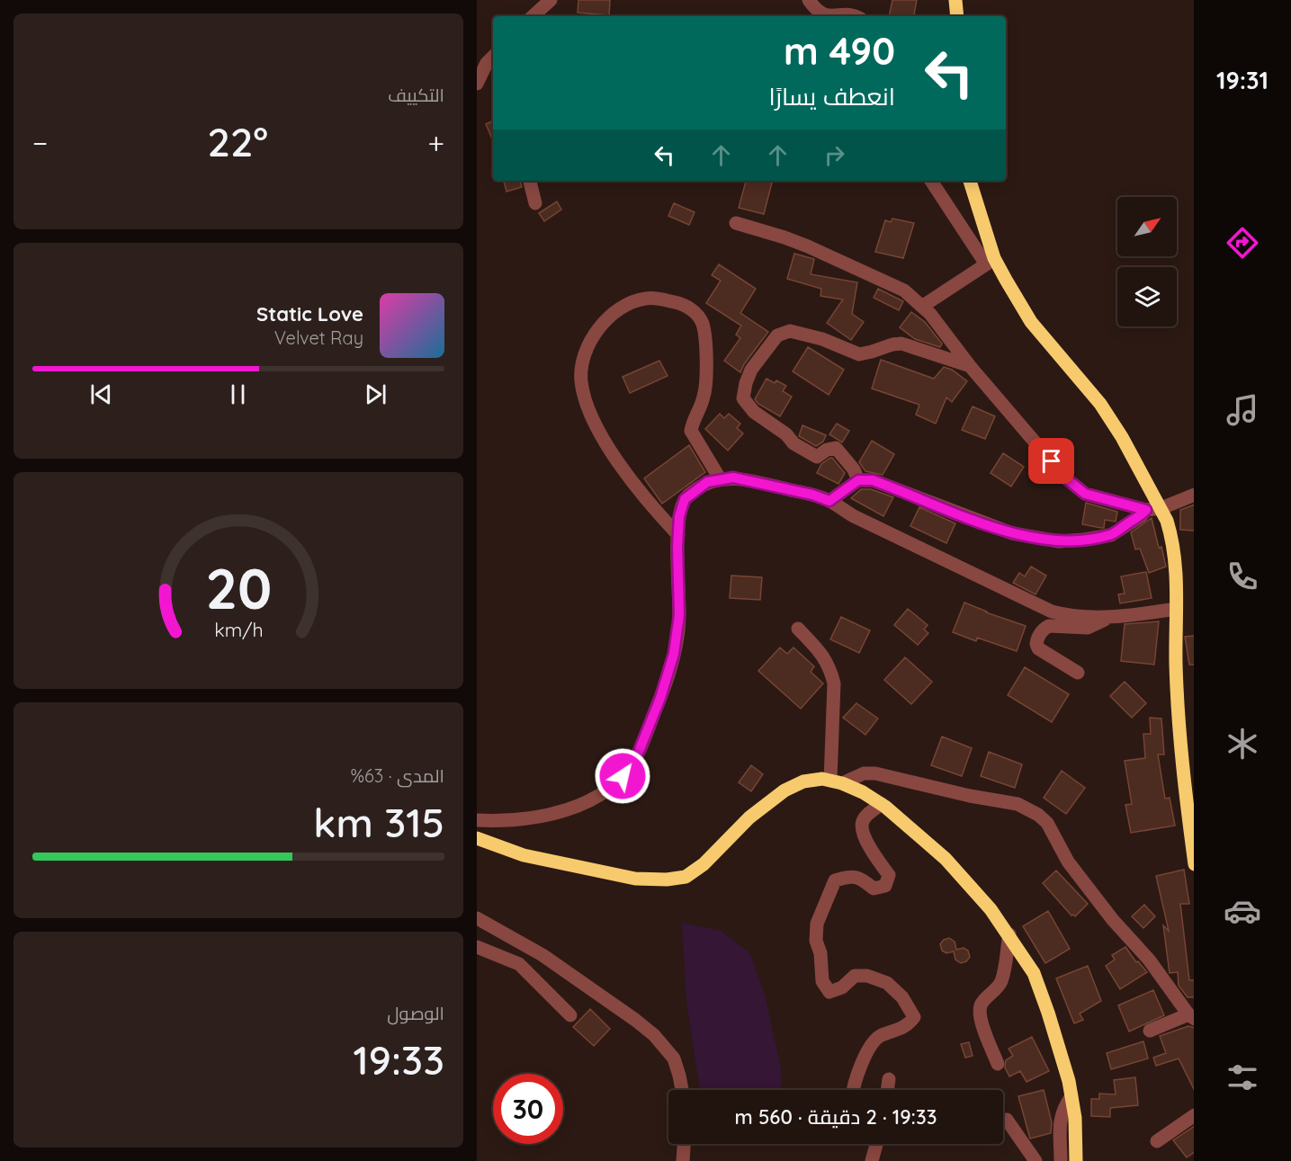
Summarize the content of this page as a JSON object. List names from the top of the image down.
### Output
{
  "north": "top right",
  "page": {
    "tabs": "19:31",
    "tile": [
      "التكييف",
      ["المدى · 63%", "315 km"],
      ["الوصول", "19:33"]
    ],
    "turn": ["490 m", "انعطف يسارًا"],
    "heat": ["−", "22°", "+"],
    "song": ["Static Love", "Velvet Ray"],
    "limit": "30",
    "trip": "19:33 · 2 دقيقة · 560 m",
    "gauge": ["20", "km/h"]
  }
}
